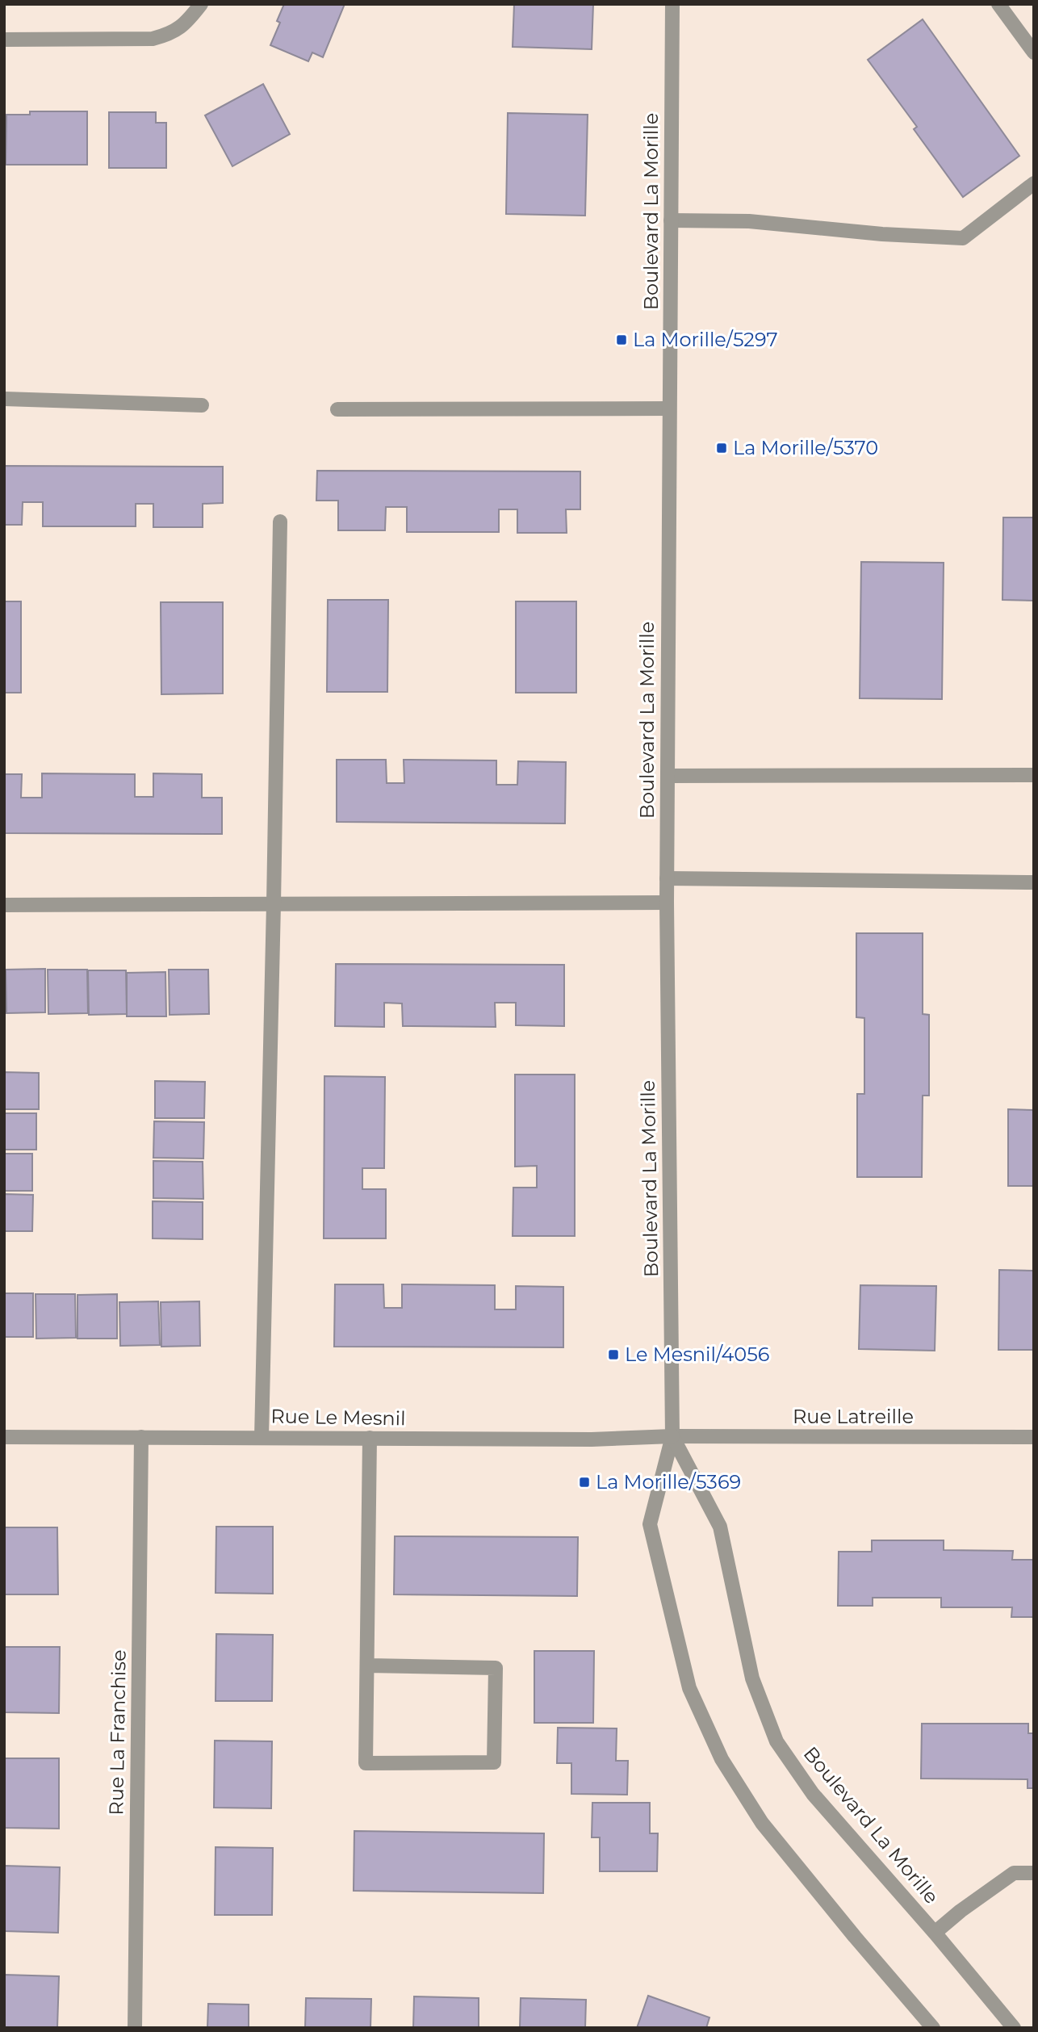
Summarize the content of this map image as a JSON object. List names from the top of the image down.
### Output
{
  "streets": {
    "street": [
      "Boulevard La Morille",
      "Rue Latreille",
      "Rue Le Mesnil",
      "Rue La Franchise"
    ]
  },
  "crossings": [
    ["Boulevard La Morille", "Rue Latreille"],
    ["Boulevard La Morille", "Rue Le Mesnil"],
    ["Rue Latreille", "Rue Le Mesnil"],
    ["Rue Le Mesnil", "Rue La Franchise"]
  ],
  "places": {
    "transit": [
      "La Morille/5297",
      "La Morille/5370",
      "Le Mesnil/4056",
      "La Morille/5369"
    ]
  }
}
